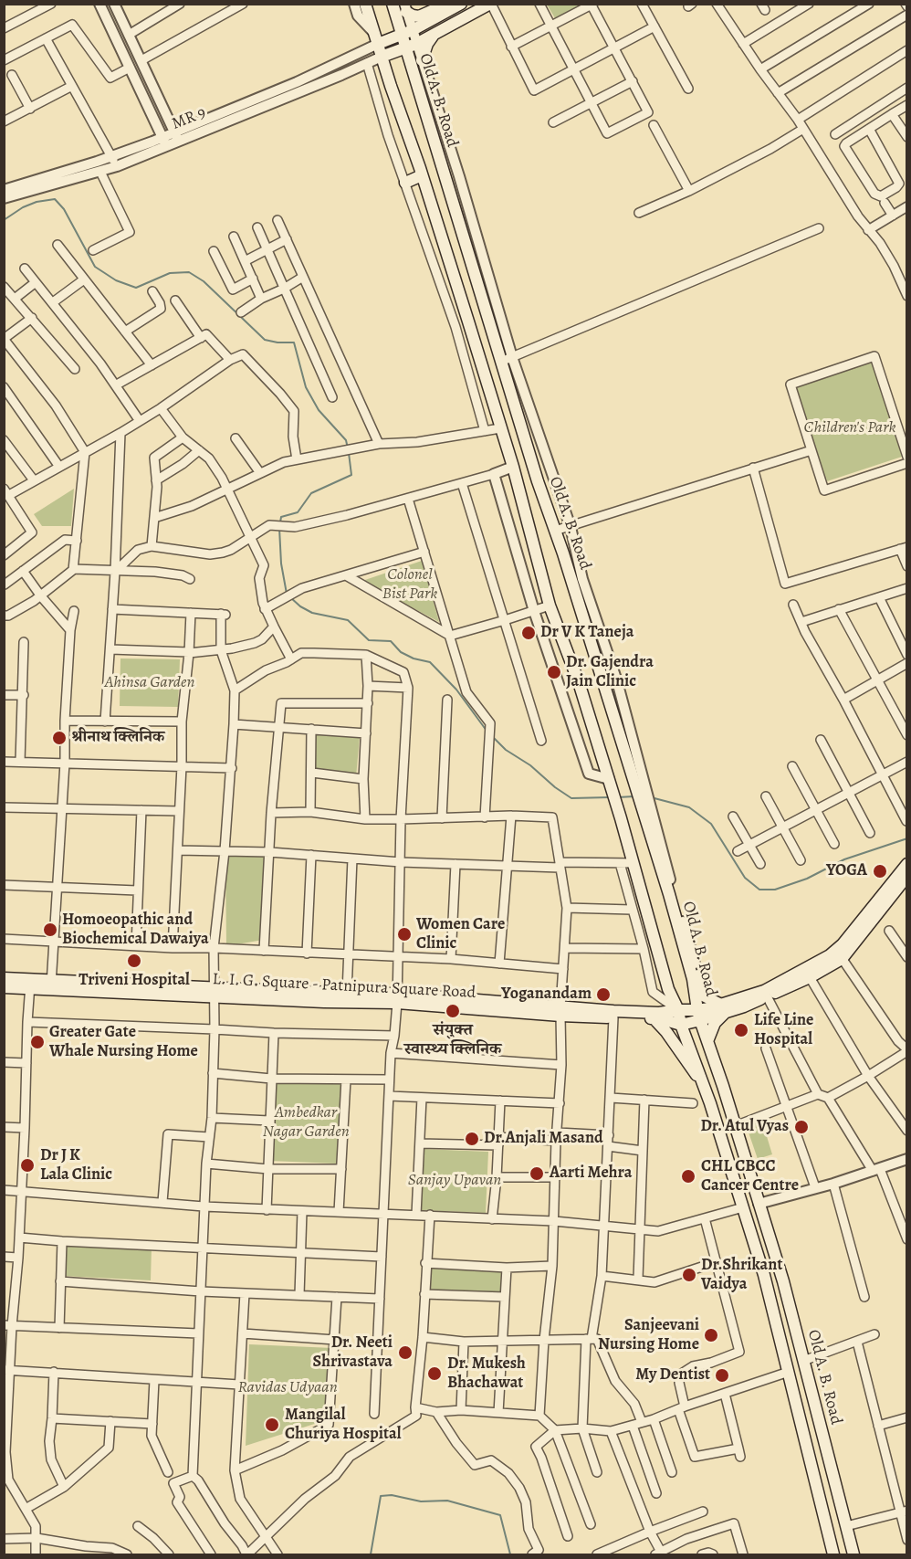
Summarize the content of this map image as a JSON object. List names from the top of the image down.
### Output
{
  "streets": {
    "main road": ["Old A. B. Road", "L. I. G. Square - Patnipura Square Road"],
    "street": ["MR 9"]
  },
  "crossings": [
    ["Old A. B. Road", "L. I. G. Square - Patnipura Square Road"]
  ],
  "parks": [
    "Children's Park",
    "Colonel Bist Park",
    "Ahinsa Garden",
    "Ambedkar Nagar Garden",
    "Sanjay Upavan",
    "Ravidas Udyaan"
  ],
  "places": [
    "Dr V K Taneja",
    "Dr. Gajendra Jain Clinic",
    "श्रीनाथ क्लिनिक",
    "YOGA",
    "Homoeopathic and Biochemical Dawaiya",
    "Women Care Clinic",
    "Triveni Hospital",
    "Yoganandam",
    "संयुक्त स्वास्थ्य क्लिनिक",
    "Life Line Hospital",
    "Greater Gate Whale Nursing Home",
    "Dr. Atul Vyas",
    "Dr.Anjali Masand",
    "Dr J K Lala Clinic",
    "Aarti Mehra",
    "CHL CBCC Cancer Centre",
    "Dr.Shrikant Vaidya",
    "Sanjeevani Nursing Home",
    "Dr. Neeti Shrivastava",
    "Dr. Mukesh Bhachawat",
    "My Dentist",
    "Mangilal Churiya Hospital"
  ]
}
